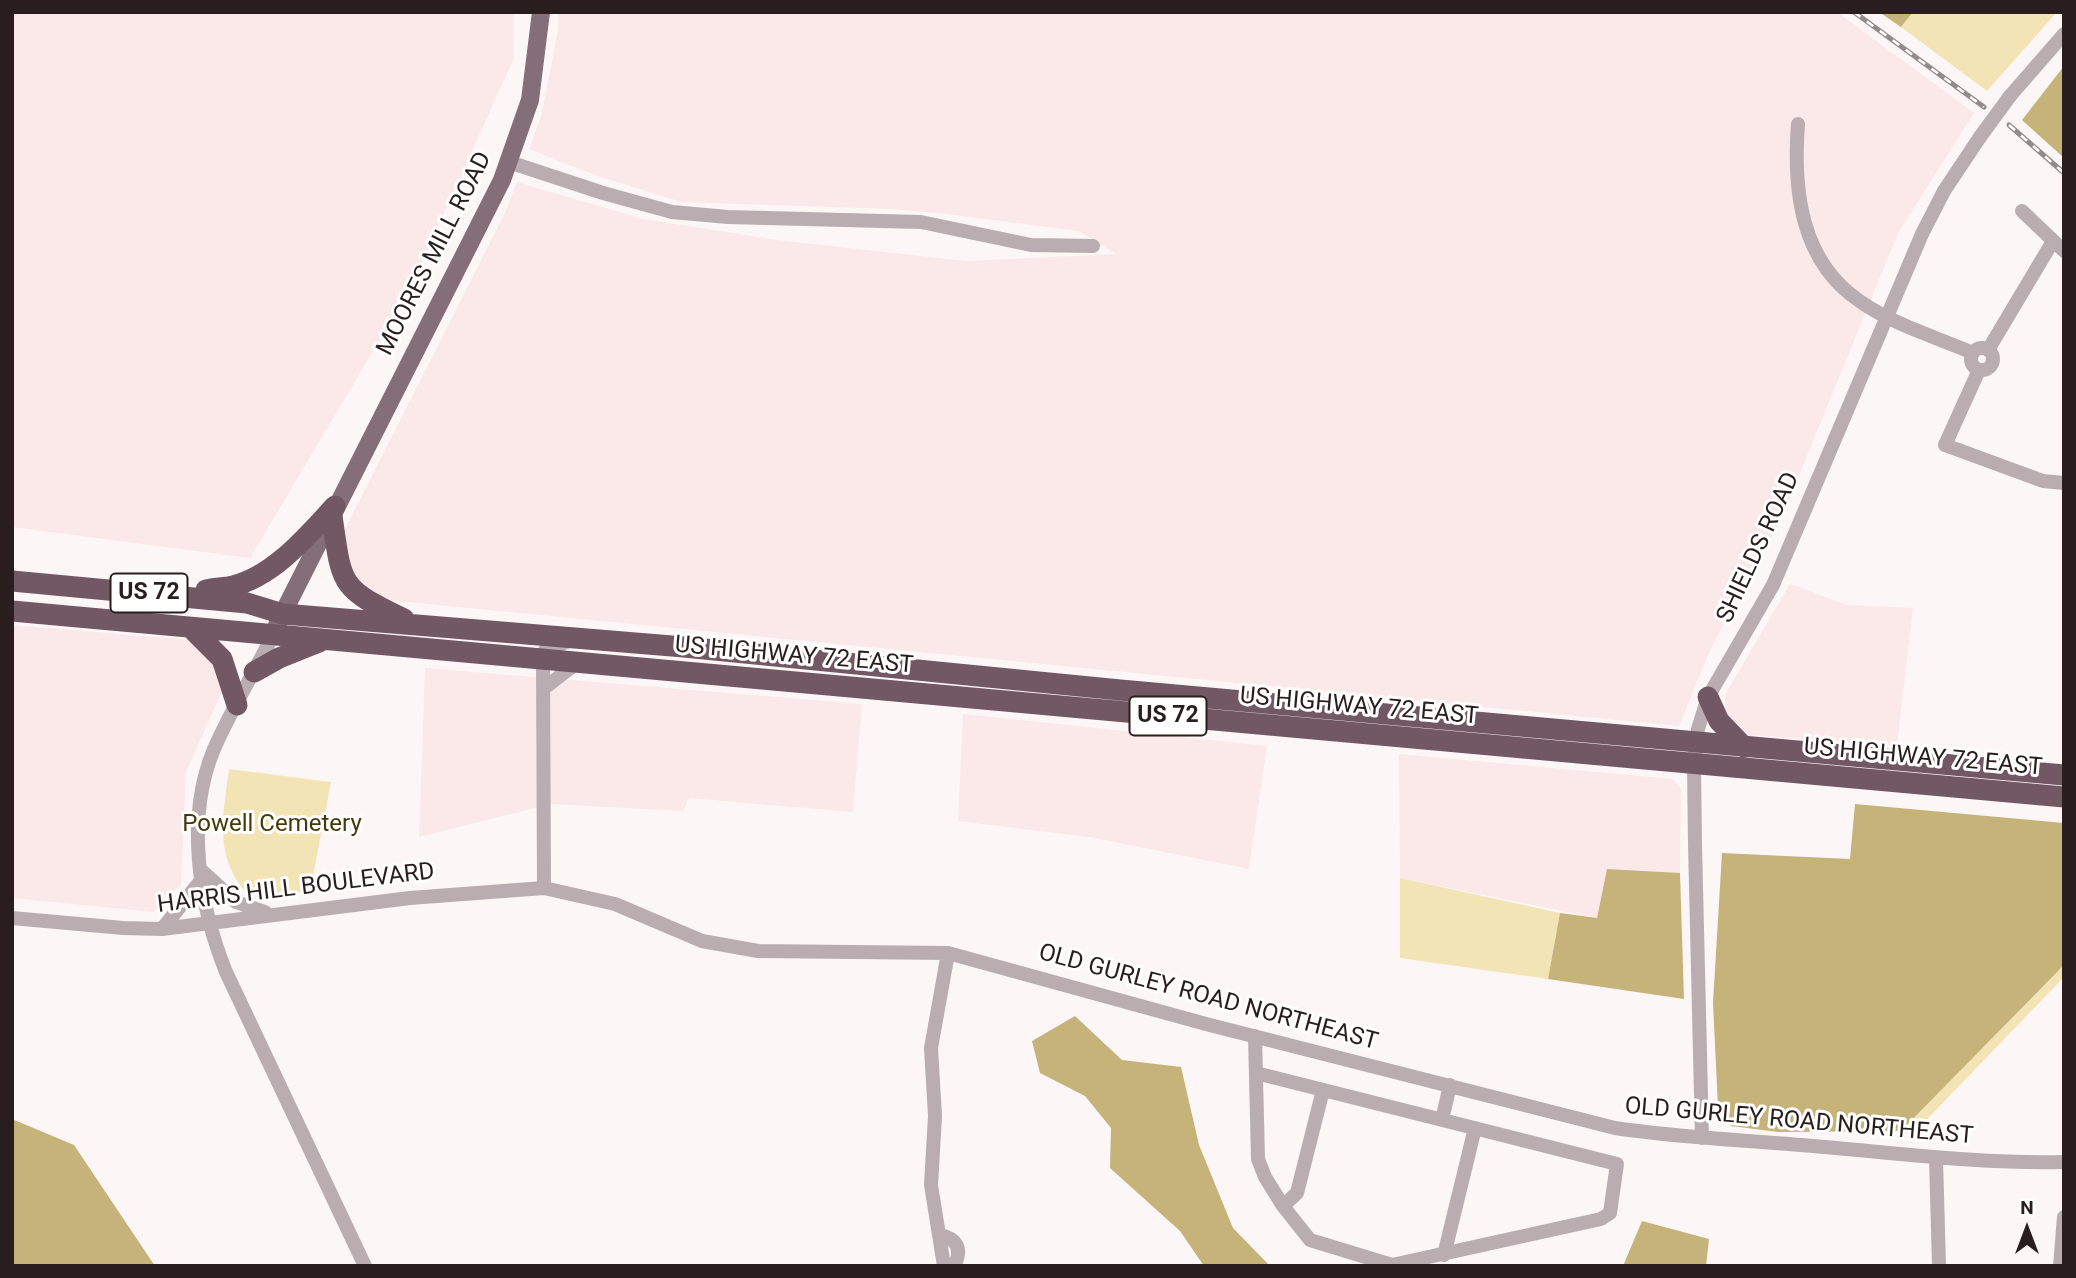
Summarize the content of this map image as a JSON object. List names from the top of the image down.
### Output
{
  "streets": {
    "highway": ["US 72", "US HIGHWAY 72 EAST"],
    "main road": ["MOORES MILL ROAD"],
    "street": ["SHIELDS ROAD", "HARRIS HILL BOULEVARD", "OLD GURLEY ROAD NORTHEAST"]
  },
  "crossings": [
    ["MOORES MILL ROAD", "US 72"],
    ["MOORES MILL ROAD", "US HIGHWAY 72 EAST"],
    ["SHIELDS ROAD", "US HIGHWAY 72 EAST"],
    ["SHIELDS ROAD", "OLD GURLEY ROAD NORTHEAST"],
    ["US 72", "US HIGHWAY 72 EAST"],
    ["HARRIS HILL BOULEVARD", "OLD GURLEY ROAD NORTHEAST"]
  ],
  "parks": ["Powell Cemetery"],
  "north": "top"
}
